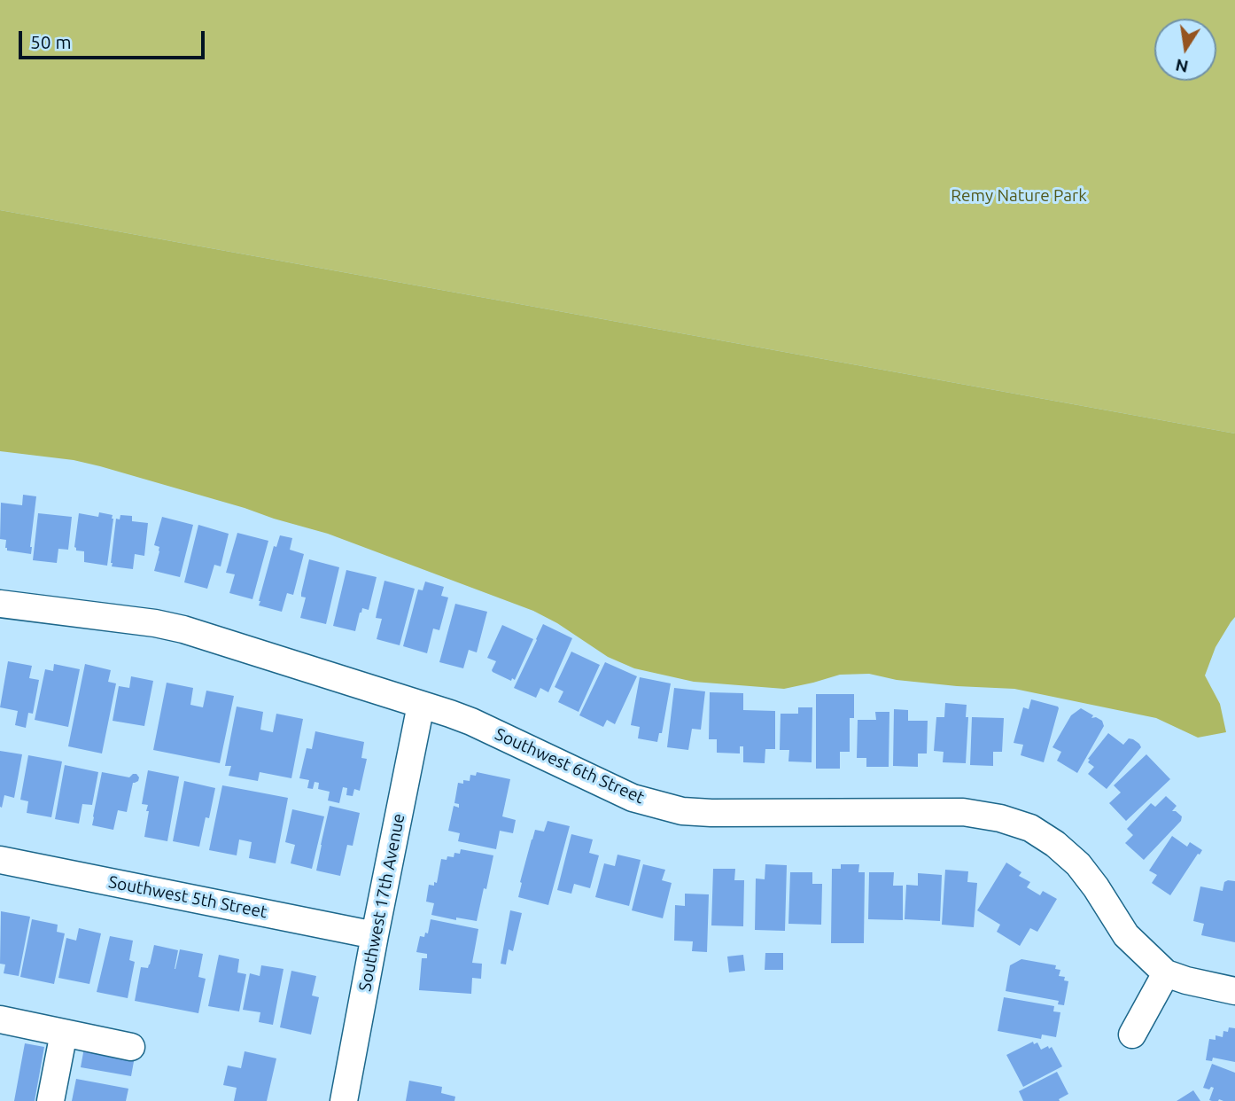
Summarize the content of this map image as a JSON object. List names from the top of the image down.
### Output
{
  "streets": {
    "street": ["Southwest 6th Street", "Southwest 5th Street", "Southwest 17th Avenue"]
  },
  "crossings": [
    ["Southwest 6th Street", "Southwest 17th Avenue"],
    ["Southwest 5th Street", "Southwest 17th Avenue"]
  ],
  "parks": ["Remy Nature Park"],
  "scale_bar": "50 m",
  "north": "bottom"
}
